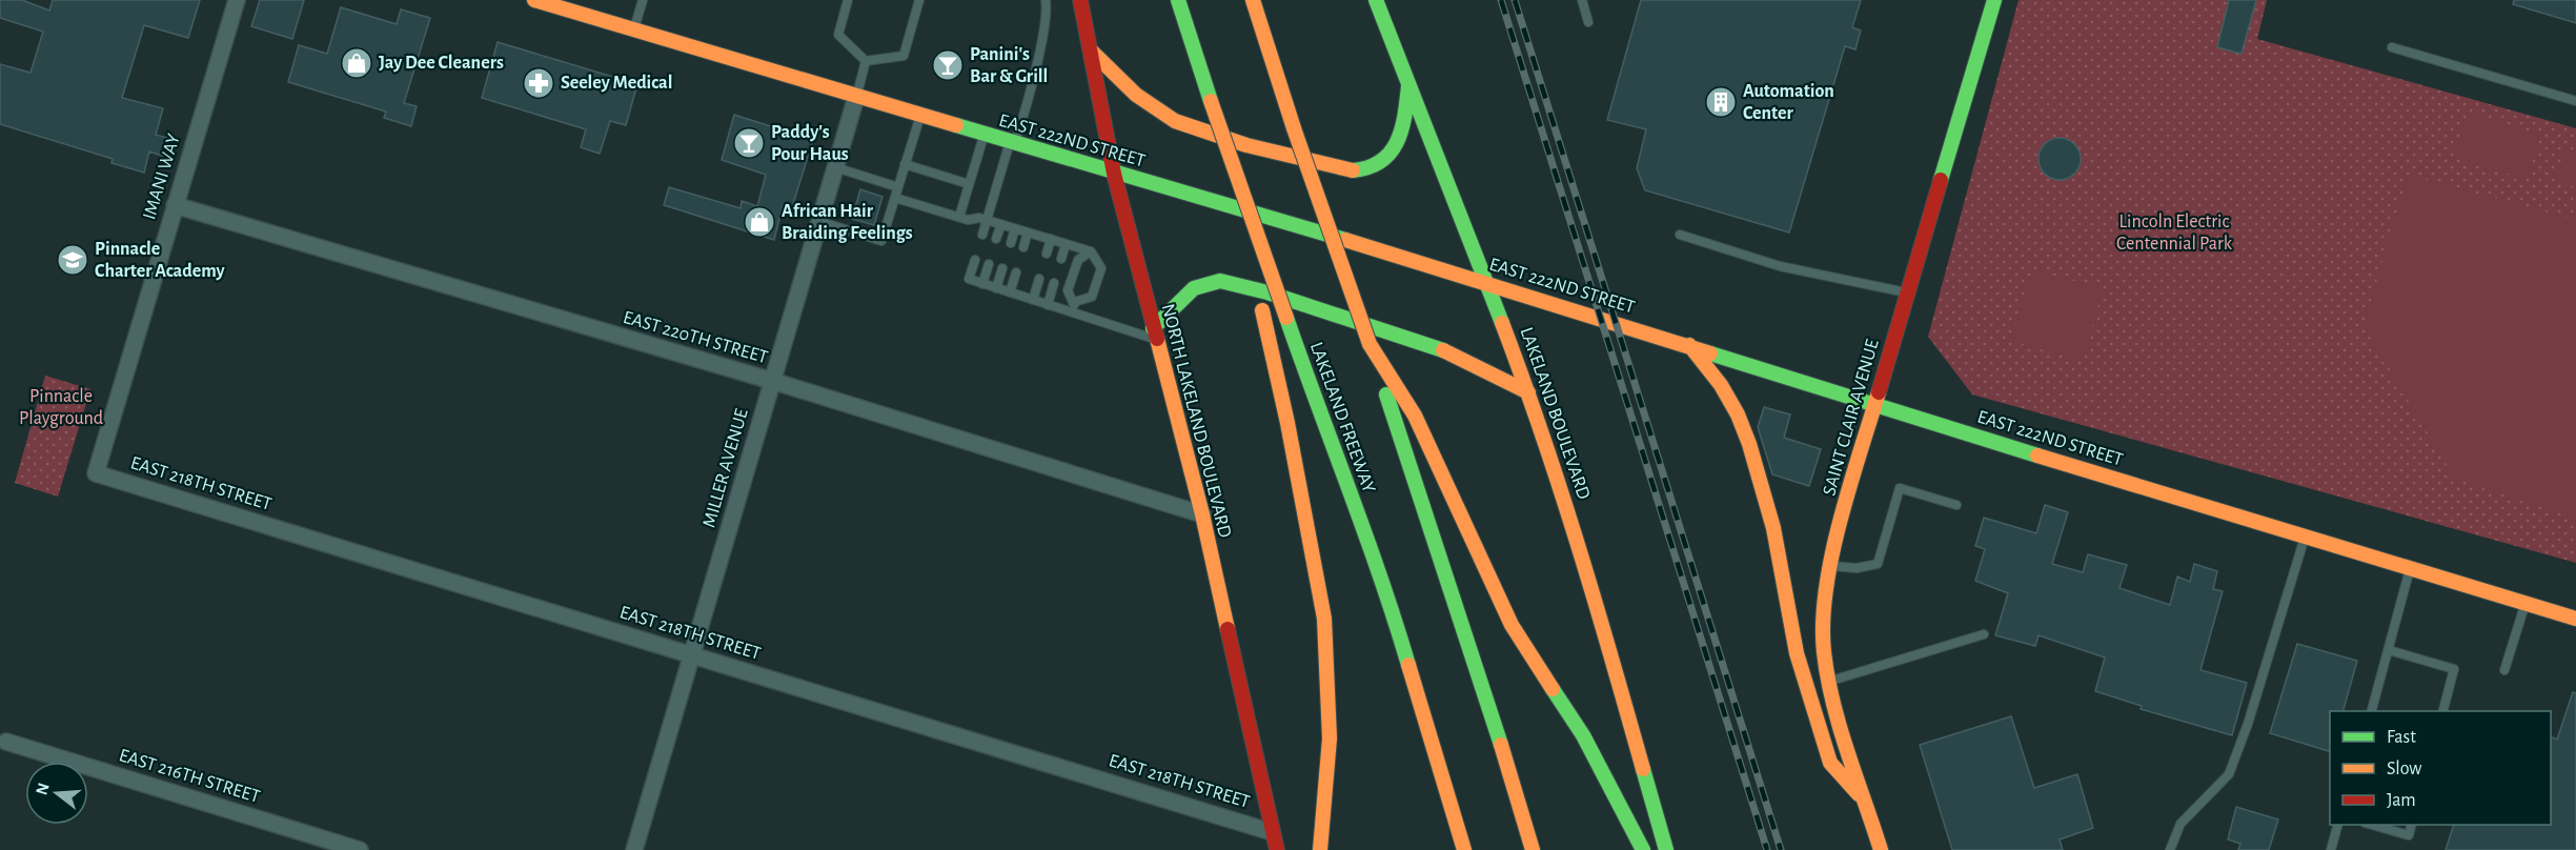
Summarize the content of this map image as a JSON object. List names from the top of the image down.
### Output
{
  "streets": {
    "main road": [
      "EAST 222ND STREET",
      "LAKELAND BOULEVARD",
      "LAKELAND FREEWAY",
      "SAINT CLAIR AVENUE",
      "NORTH LAKELAND BOULEVARD"
    ],
    "street": [
      "IMANI WAY",
      "EAST 220TH STREET",
      "MILLER AVENUE",
      "EAST 218TH STREET",
      "EAST 216TH STREET"
    ]
  },
  "crossings": [
    ["EAST 222ND STREET", "LAKELAND BOULEVARD"],
    ["EAST 222ND STREET", "SAINT CLAIR AVENUE"],
    ["EAST 222ND STREET", "NORTH LAKELAND BOULEVARD"],
    ["EAST 222ND STREET", "MILLER AVENUE"],
    ["IMANI WAY", "EAST 220TH STREET"],
    ["IMANI WAY", "EAST 218TH STREET"],
    ["EAST 220TH STREET", "NORTH LAKELAND BOULEVARD"],
    ["EAST 220TH STREET", "MILLER AVENUE"],
    ["NORTH LAKELAND BOULEVARD", "EAST 218TH STREET"],
    ["MILLER AVENUE", "EAST 218TH STREET"]
  ],
  "parks": ["Lincoln Electric Centennial Park", "Pinnacle Playground"],
  "places": {
    "shop": ["Jay Dee Cleaners", "African Hair Braiding Feelings"],
    "bar": ["Panini's Bar & Grill", "Paddy's Pour Haus"],
    "pharmacy": ["Seeley Medical"],
    "building": ["Automation Center"],
    "school or university": ["Pinnacle Charter Academy"]
  },
  "legend": ["Fast", "Slow", "Jam"],
  "north": "left"
}
